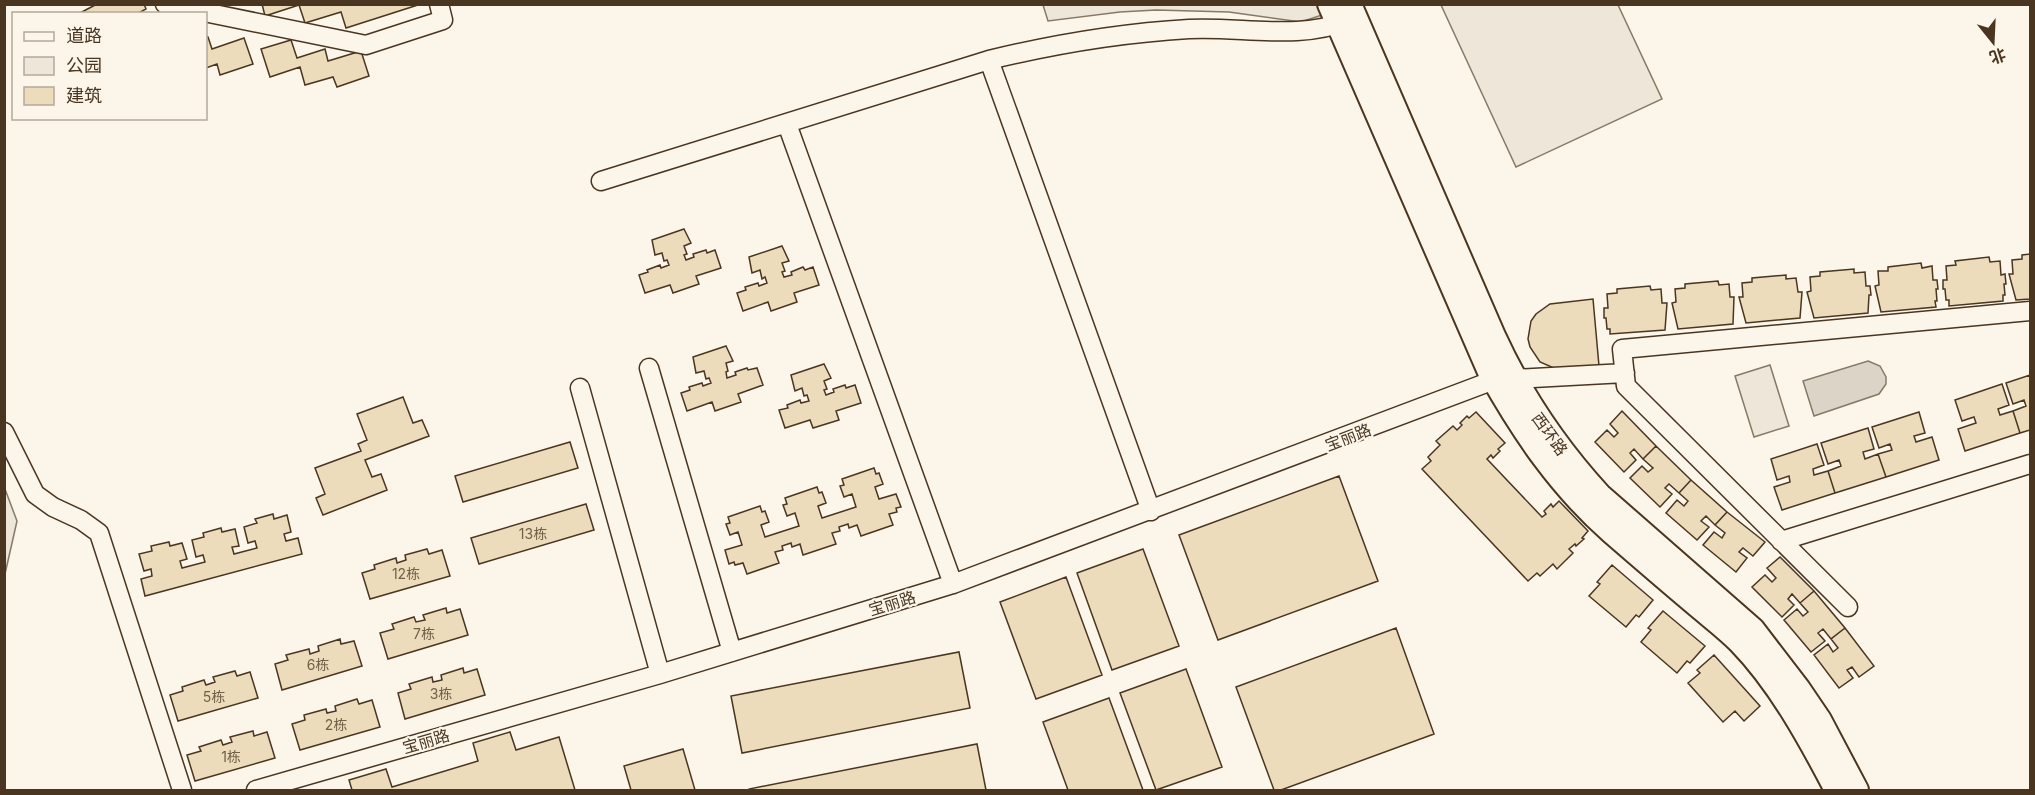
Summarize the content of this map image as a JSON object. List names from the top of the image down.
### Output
{
  "streets": {
    "main road": ["西环路"],
    "street": ["宝丽路"]
  },
  "crossings": [
    ["西环路", "宝丽路"]
  ],
  "house_numbers": [
    "13栋",
    "12栋",
    "7栋",
    "6栋",
    "3栋",
    "5栋",
    "2栋",
    "1栋"
  ],
  "legend": ["道路", "公园", "建筑"],
  "north": "bottom"
}
